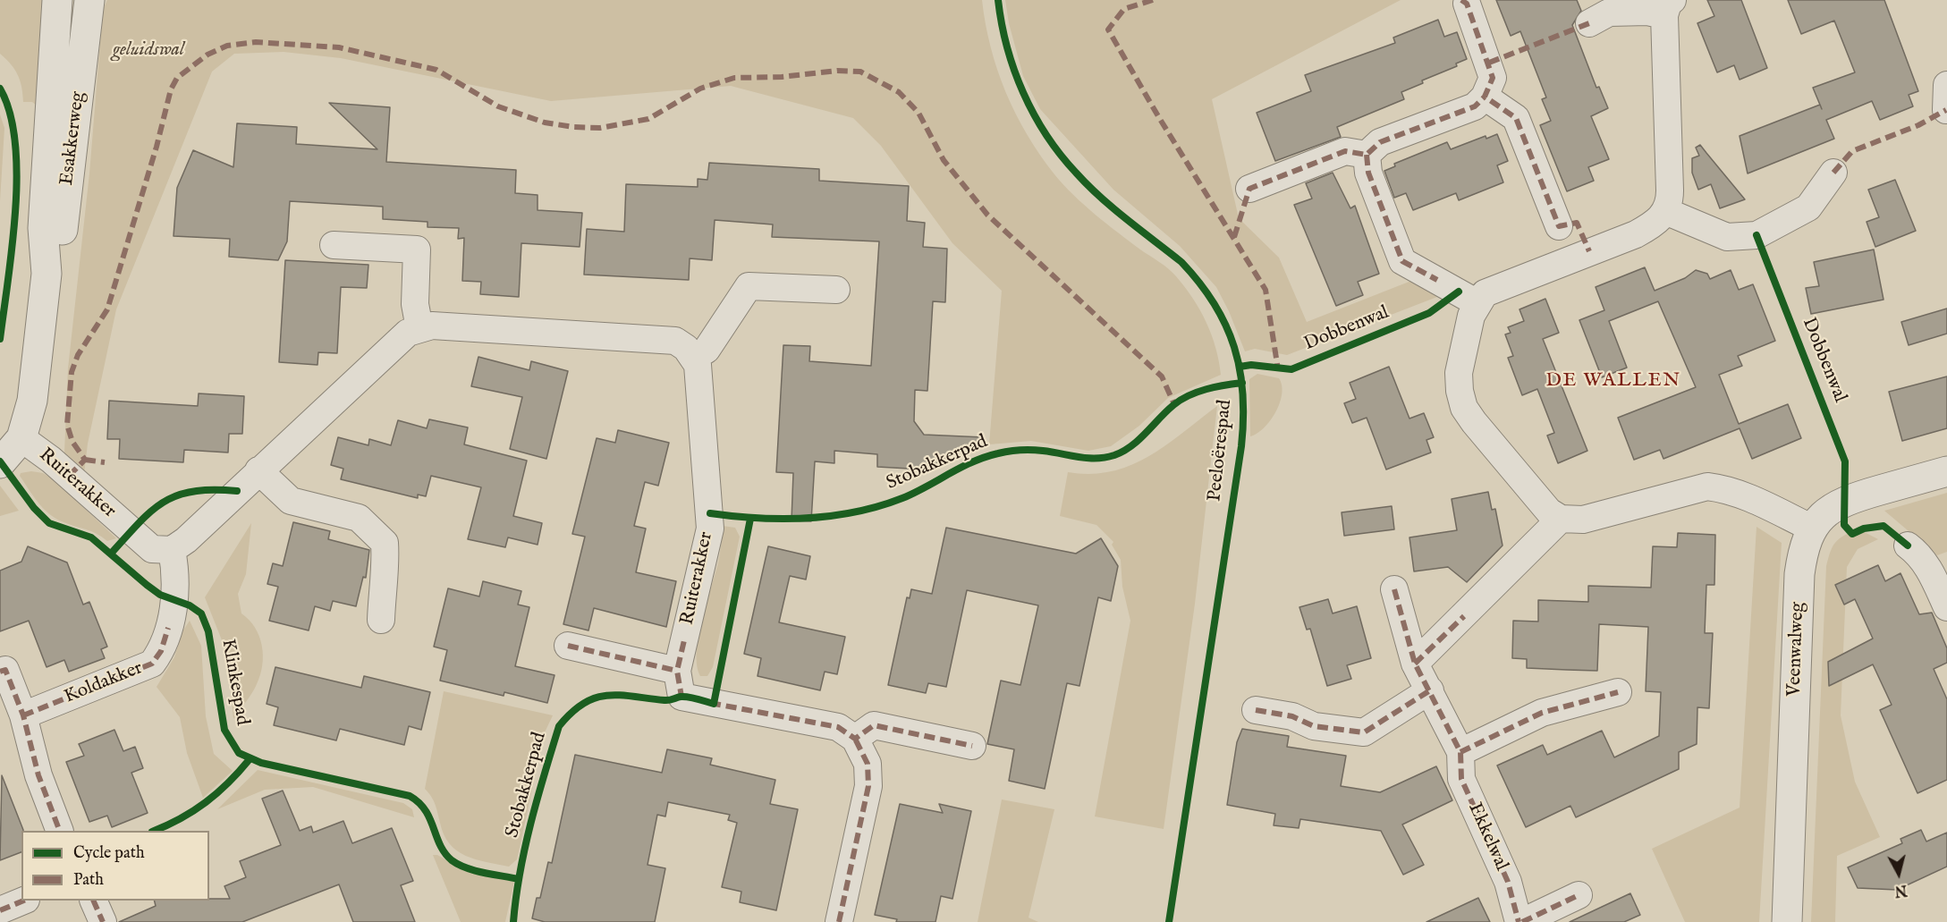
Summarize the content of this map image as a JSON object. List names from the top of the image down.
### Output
{
  "streets": {
    "street": [
      "Esakkerweg",
      "Ruiterakker",
      "Veenwalweg",
      "Koldakker",
      "Ekkelwal"
    ],
    "cycle path": [
      "Dobbenwal",
      "Peeloërespad",
      "Stobakkerpad",
      "Klinkespad"
    ]
  },
  "crossings": [
    ["Esakkerweg", "Ruiterakker"],
    ["Ruiterakker", "Koldakker"]
  ],
  "districts": ["DE WALLEN"],
  "parks": ["geluidswal"],
  "legend": ["Cycle path", "Path"],
  "north": "bottom"
}
